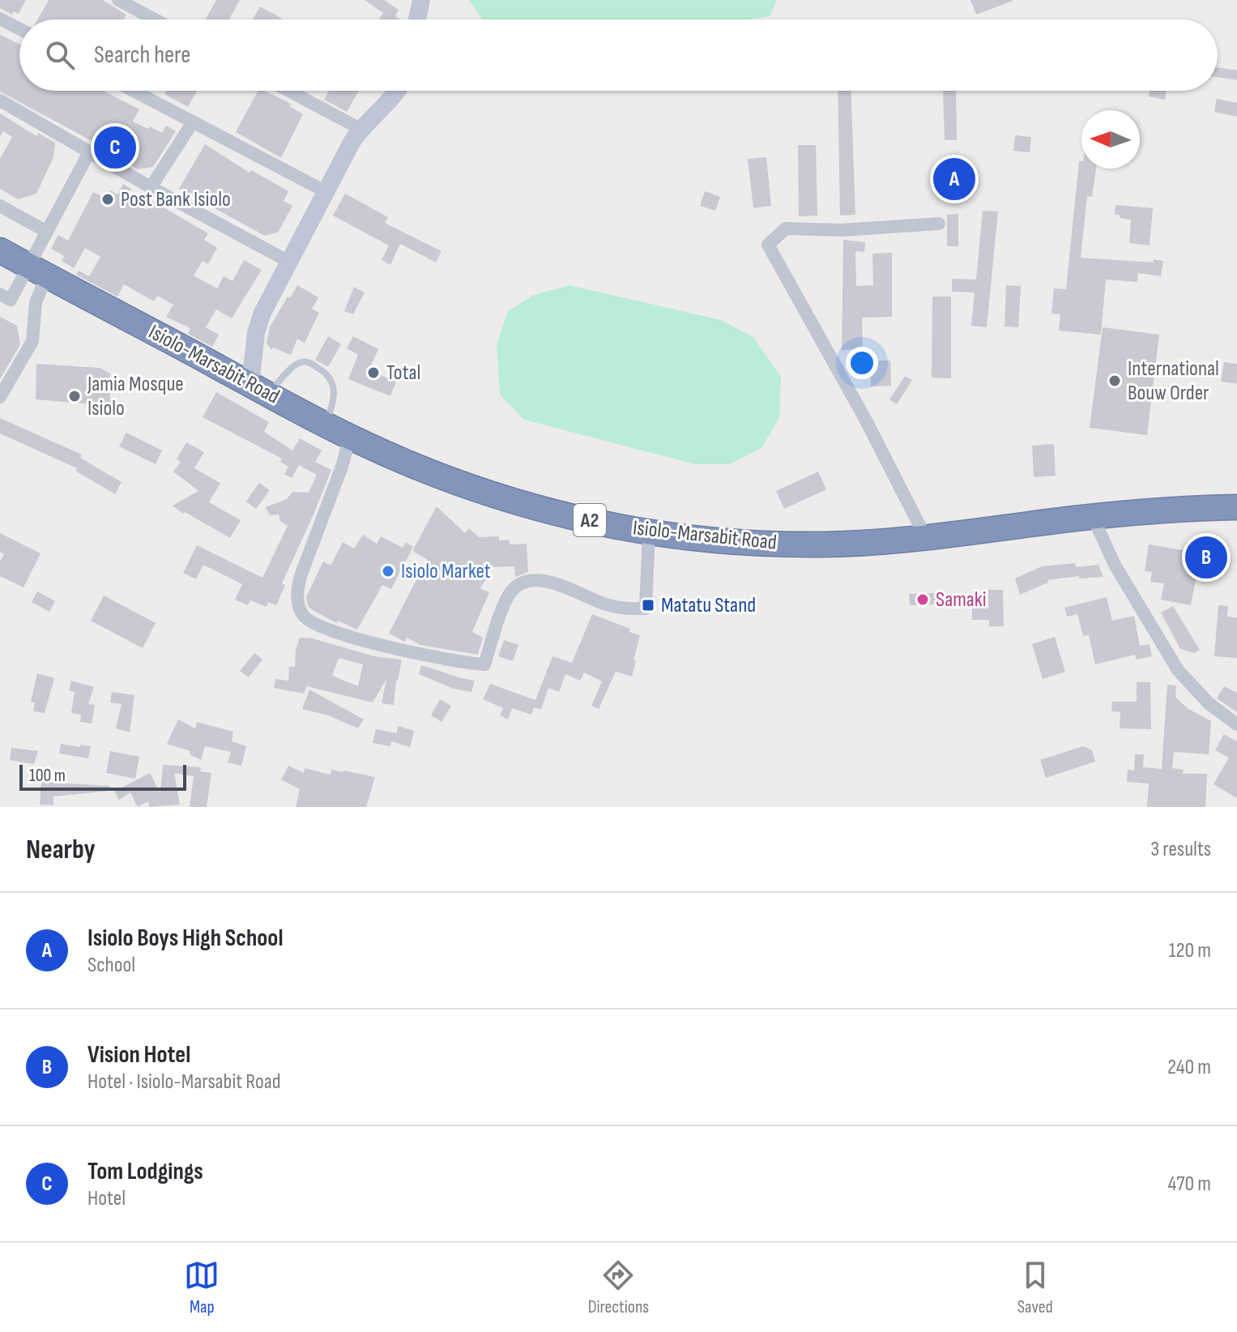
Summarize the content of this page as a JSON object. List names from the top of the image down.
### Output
{
  "streets": {
    "highway": ["Isiolo-Marsabit Road", "A2"]
  },
  "places": {
    "other": [
      "Post Bank Isiolo",
      "Total",
      "International Bouw Order",
      "Jamia Mosque Isiolo",
      "Isiolo Market",
      "Samaki"
    ],
    "transit": ["Matatu Stand"]
  },
  "scale_bar": "100 m",
  "north": "left",
  "page": {
    "search": "Search here",
    "pins": ["C", "A", "B"],
    "scale": "100 m",
    "heading": ["Nearby", "3 results"],
    "list": [
      {
        "mark": "A",
        "name": "Isiolo Boys High School",
        "note": "School",
        "value": "120 m"
      },
      {
        "mark": "B",
        "name": "Vision Hotel",
        "note": "Hotel · Isiolo-Marsabit Road",
        "value": "240 m"
      },
      {
        "mark": "C",
        "name": "Tom Lodgings",
        "note": "Hotel",
        "value": "470 m"
      }
    ],
    "nav": ["Map", "Directions", "Saved"]
  }
}
